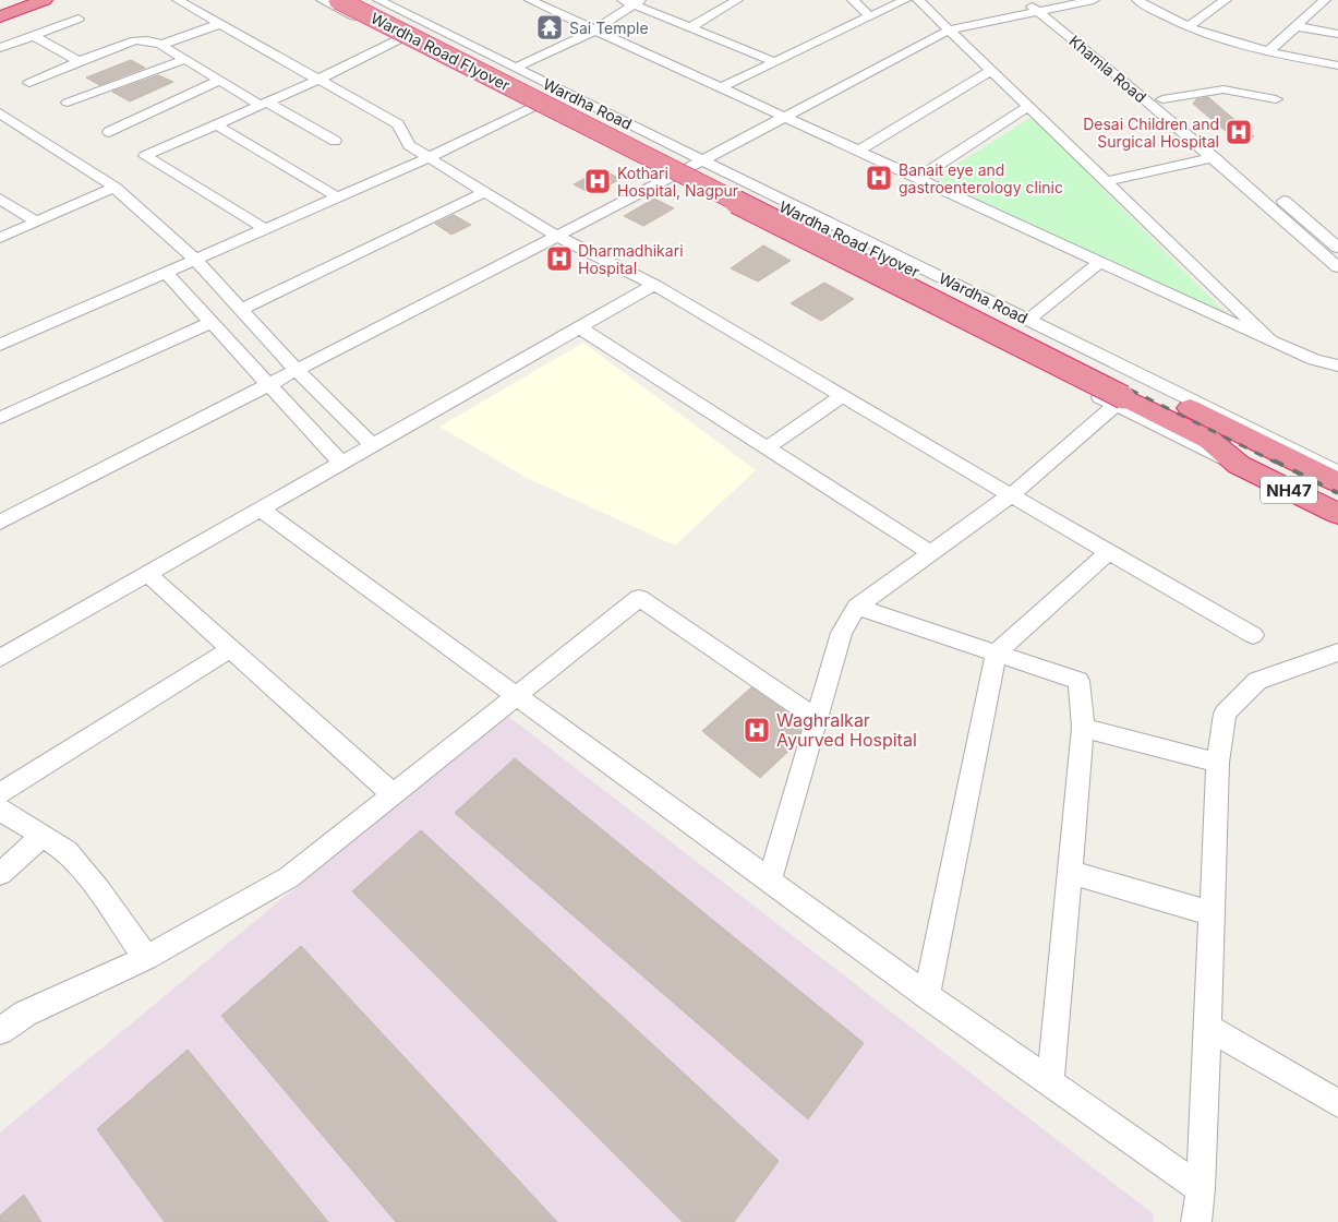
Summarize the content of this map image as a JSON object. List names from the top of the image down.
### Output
{
  "streets": {
    "highway": ["Wardha Road Flyover", "Wardha Road", "NH47"],
    "street": ["Khamla Road"]
  },
  "crossings": [
    ["Wardha Road Flyover", "Wardha Road"],
    ["Wardha Road", "NH47"]
  ],
  "places": {
    "temple": ["Sai Temple"],
    "hospital": [
      "Desai Children and Surgical Hospital",
      "Banait eye and gastroenterology clinic",
      "Kothari Hospital, Nagpur",
      "Dharmadhikari Hospital",
      "Waghralkar Ayurved Hospital"
    ]
  }
}
